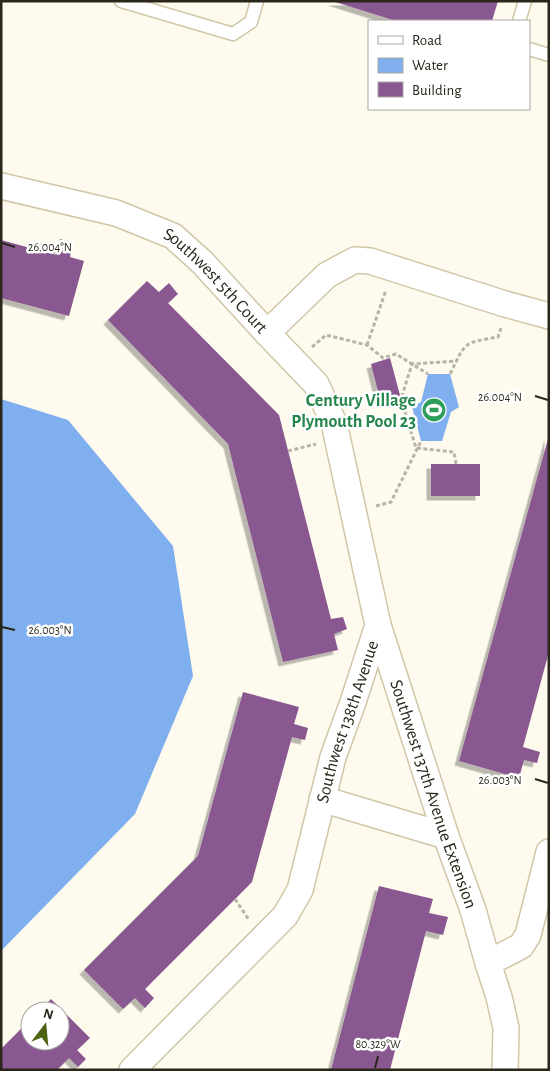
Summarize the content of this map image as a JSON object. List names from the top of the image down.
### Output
{
  "streets": {
    "street": ["Southwest 5th Court", "Southwest 138th Avenue", "Southwest 137th Avenue Extension"]
  },
  "crossings": [
    ["Southwest 5th Court", "Southwest 138th Avenue"],
    ["Southwest 138th Avenue", "Southwest 137th Avenue Extension"]
  ],
  "places": {
    "sports": ["Century Village Plymouth Pool 23"]
  },
  "legend": ["Road", "Water", "Building"],
  "north": "top",
  "coordinates": ["26.004°N", "26.003°N", "80.329°W"]
}
